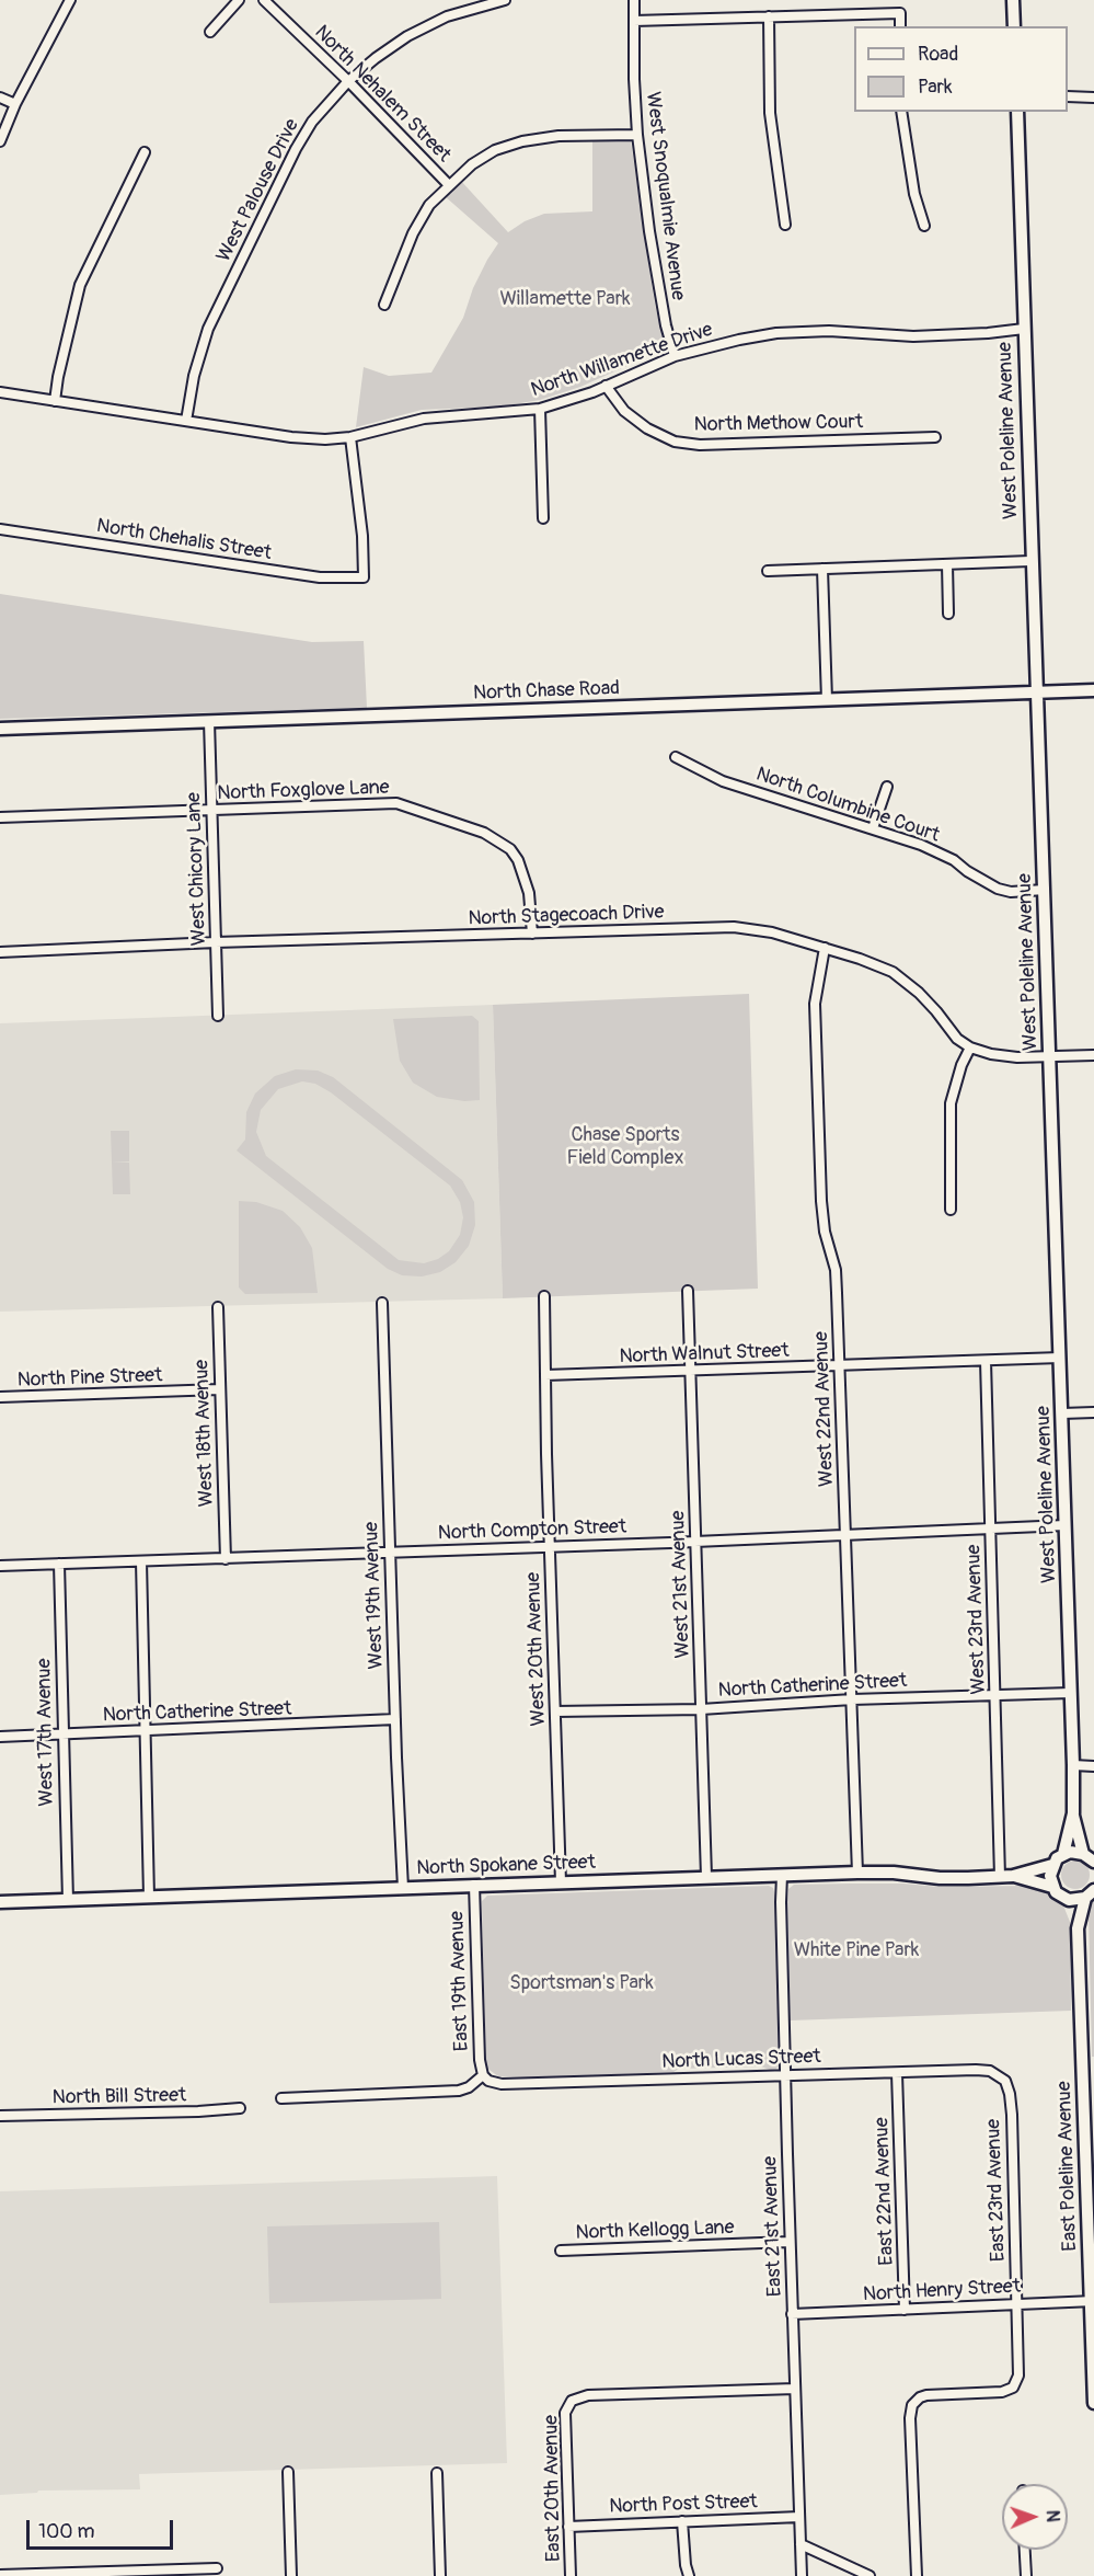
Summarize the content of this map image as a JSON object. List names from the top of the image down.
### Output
{
  "streets": {
    "street": [
      "North Nehalem Street",
      "West Palouse Drive",
      "West Snoqualmie Avenue",
      "North Willamette Drive",
      "North Methow Court",
      "West Poleline Avenue",
      "North Chehalis Street",
      "North Chase Road",
      "North Foxglove Lane",
      "North Columbine Court",
      "West Chicory Lane",
      "North Stagecoach Drive",
      "North Walnut Street",
      "North Pine Street",
      "West 22nd Avenue",
      "West 18th Avenue",
      "North Compton Street",
      "West 21st Avenue",
      "West 19th Avenue",
      "West 23rd Avenue",
      "West 20th Avenue",
      "North Catherine Street",
      "West 17th Avenue",
      "North Spokane Street",
      "East 19th Avenue",
      "North Lucas Street",
      "North Bill Street",
      "East Poleline Avenue",
      "East 23rd Avenue",
      "East 22nd Avenue",
      "East 21st Avenue",
      "North Kellogg Lane",
      "North Henry Street",
      "East 20th Avenue",
      "North Post Street"
    ]
  },
  "crossings": [
    ["North Nehalem Street", "West Palouse Drive"],
    ["West Palouse Drive", "North Willamette Drive"],
    ["West Snoqualmie Avenue", "North Willamette Drive"],
    ["North Willamette Drive", "North Methow Court"],
    ["North Willamette Drive", "West Poleline Avenue"],
    ["North Willamette Drive", "North Chehalis Street"],
    ["West Poleline Avenue", "North Chase Road"],
    ["West Poleline Avenue", "North Columbine Court"],
    ["West Poleline Avenue", "North Stagecoach Drive"],
    ["West Poleline Avenue", "North Walnut Street"],
    ["West Poleline Avenue", "North Compton Street"],
    ["West Poleline Avenue", "North Catherine Street"],
    ["North Chase Road", "West Chicory Lane"],
    ["North Foxglove Lane", "West Chicory Lane"],
    ["North Foxglove Lane", "North Stagecoach Drive"],
    ["West Chicory Lane", "North Stagecoach Drive"],
    ["North Stagecoach Drive", "West 22nd Avenue"],
    ["North Walnut Street", "West 22nd Avenue"],
    ["North Walnut Street", "West 21st Avenue"],
    ["North Walnut Street", "West 23rd Avenue"],
    ["North Walnut Street", "West 20th Avenue"],
    ["North Pine Street", "West 18th Avenue"],
    ["West 22nd Avenue", "North Compton Street"],
    ["West 22nd Avenue", "North Catherine Street"],
    ["West 22nd Avenue", "North Spokane Street"],
    ["West 18th Avenue", "North Compton Street"],
    ["North Compton Street", "West 21st Avenue"],
    ["North Compton Street", "West 19th Avenue"],
    ["North Compton Street", "West 23rd Avenue"],
    ["North Compton Street", "West 20th Avenue"],
    ["North Compton Street", "West 17th Avenue"],
    ["West 21st Avenue", "North Catherine Street"],
    ["West 21st Avenue", "North Spokane Street"],
    ["West 19th Avenue", "North Catherine Street"],
    ["West 19th Avenue", "North Spokane Street"],
    ["West 23rd Avenue", "North Catherine Street"],
    ["West 23rd Avenue", "North Spokane Street"],
    ["West 20th Avenue", "North Catherine Street"],
    ["West 20th Avenue", "North Spokane Street"],
    ["North Catherine Street", "West 17th Avenue"],
    ["West 17th Avenue", "North Spokane Street"],
    ["North Spokane Street", "East 19th Avenue"],
    ["North Spokane Street", "East Poleline Avenue"],
    ["North Spokane Street", "East 21st Avenue"],
    ["East 19th Avenue", "North Lucas Street"],
    ["North Lucas Street", "East 23rd Avenue"],
    ["North Lucas Street", "East 22nd Avenue"],
    ["North Lucas Street", "East 21st Avenue"],
    ["East Poleline Avenue", "North Henry Street"],
    ["East 23rd Avenue", "North Henry Street"],
    ["East 22nd Avenue", "North Henry Street"],
    ["East 21st Avenue", "North Kellogg Lane"],
    ["East 21st Avenue", "North Henry Street"],
    ["East 21st Avenue", "East 20th Avenue"],
    ["East 21st Avenue", "North Post Street"],
    ["East 20th Avenue", "North Post Street"]
  ],
  "parks": [
    "Willamette Park",
    "Chase Sports Field Complex",
    "White Pine Park",
    "Sportsman's Park"
  ],
  "legend": ["Road", "Park"],
  "scale_bar": "100 m",
  "north": "right"
}
